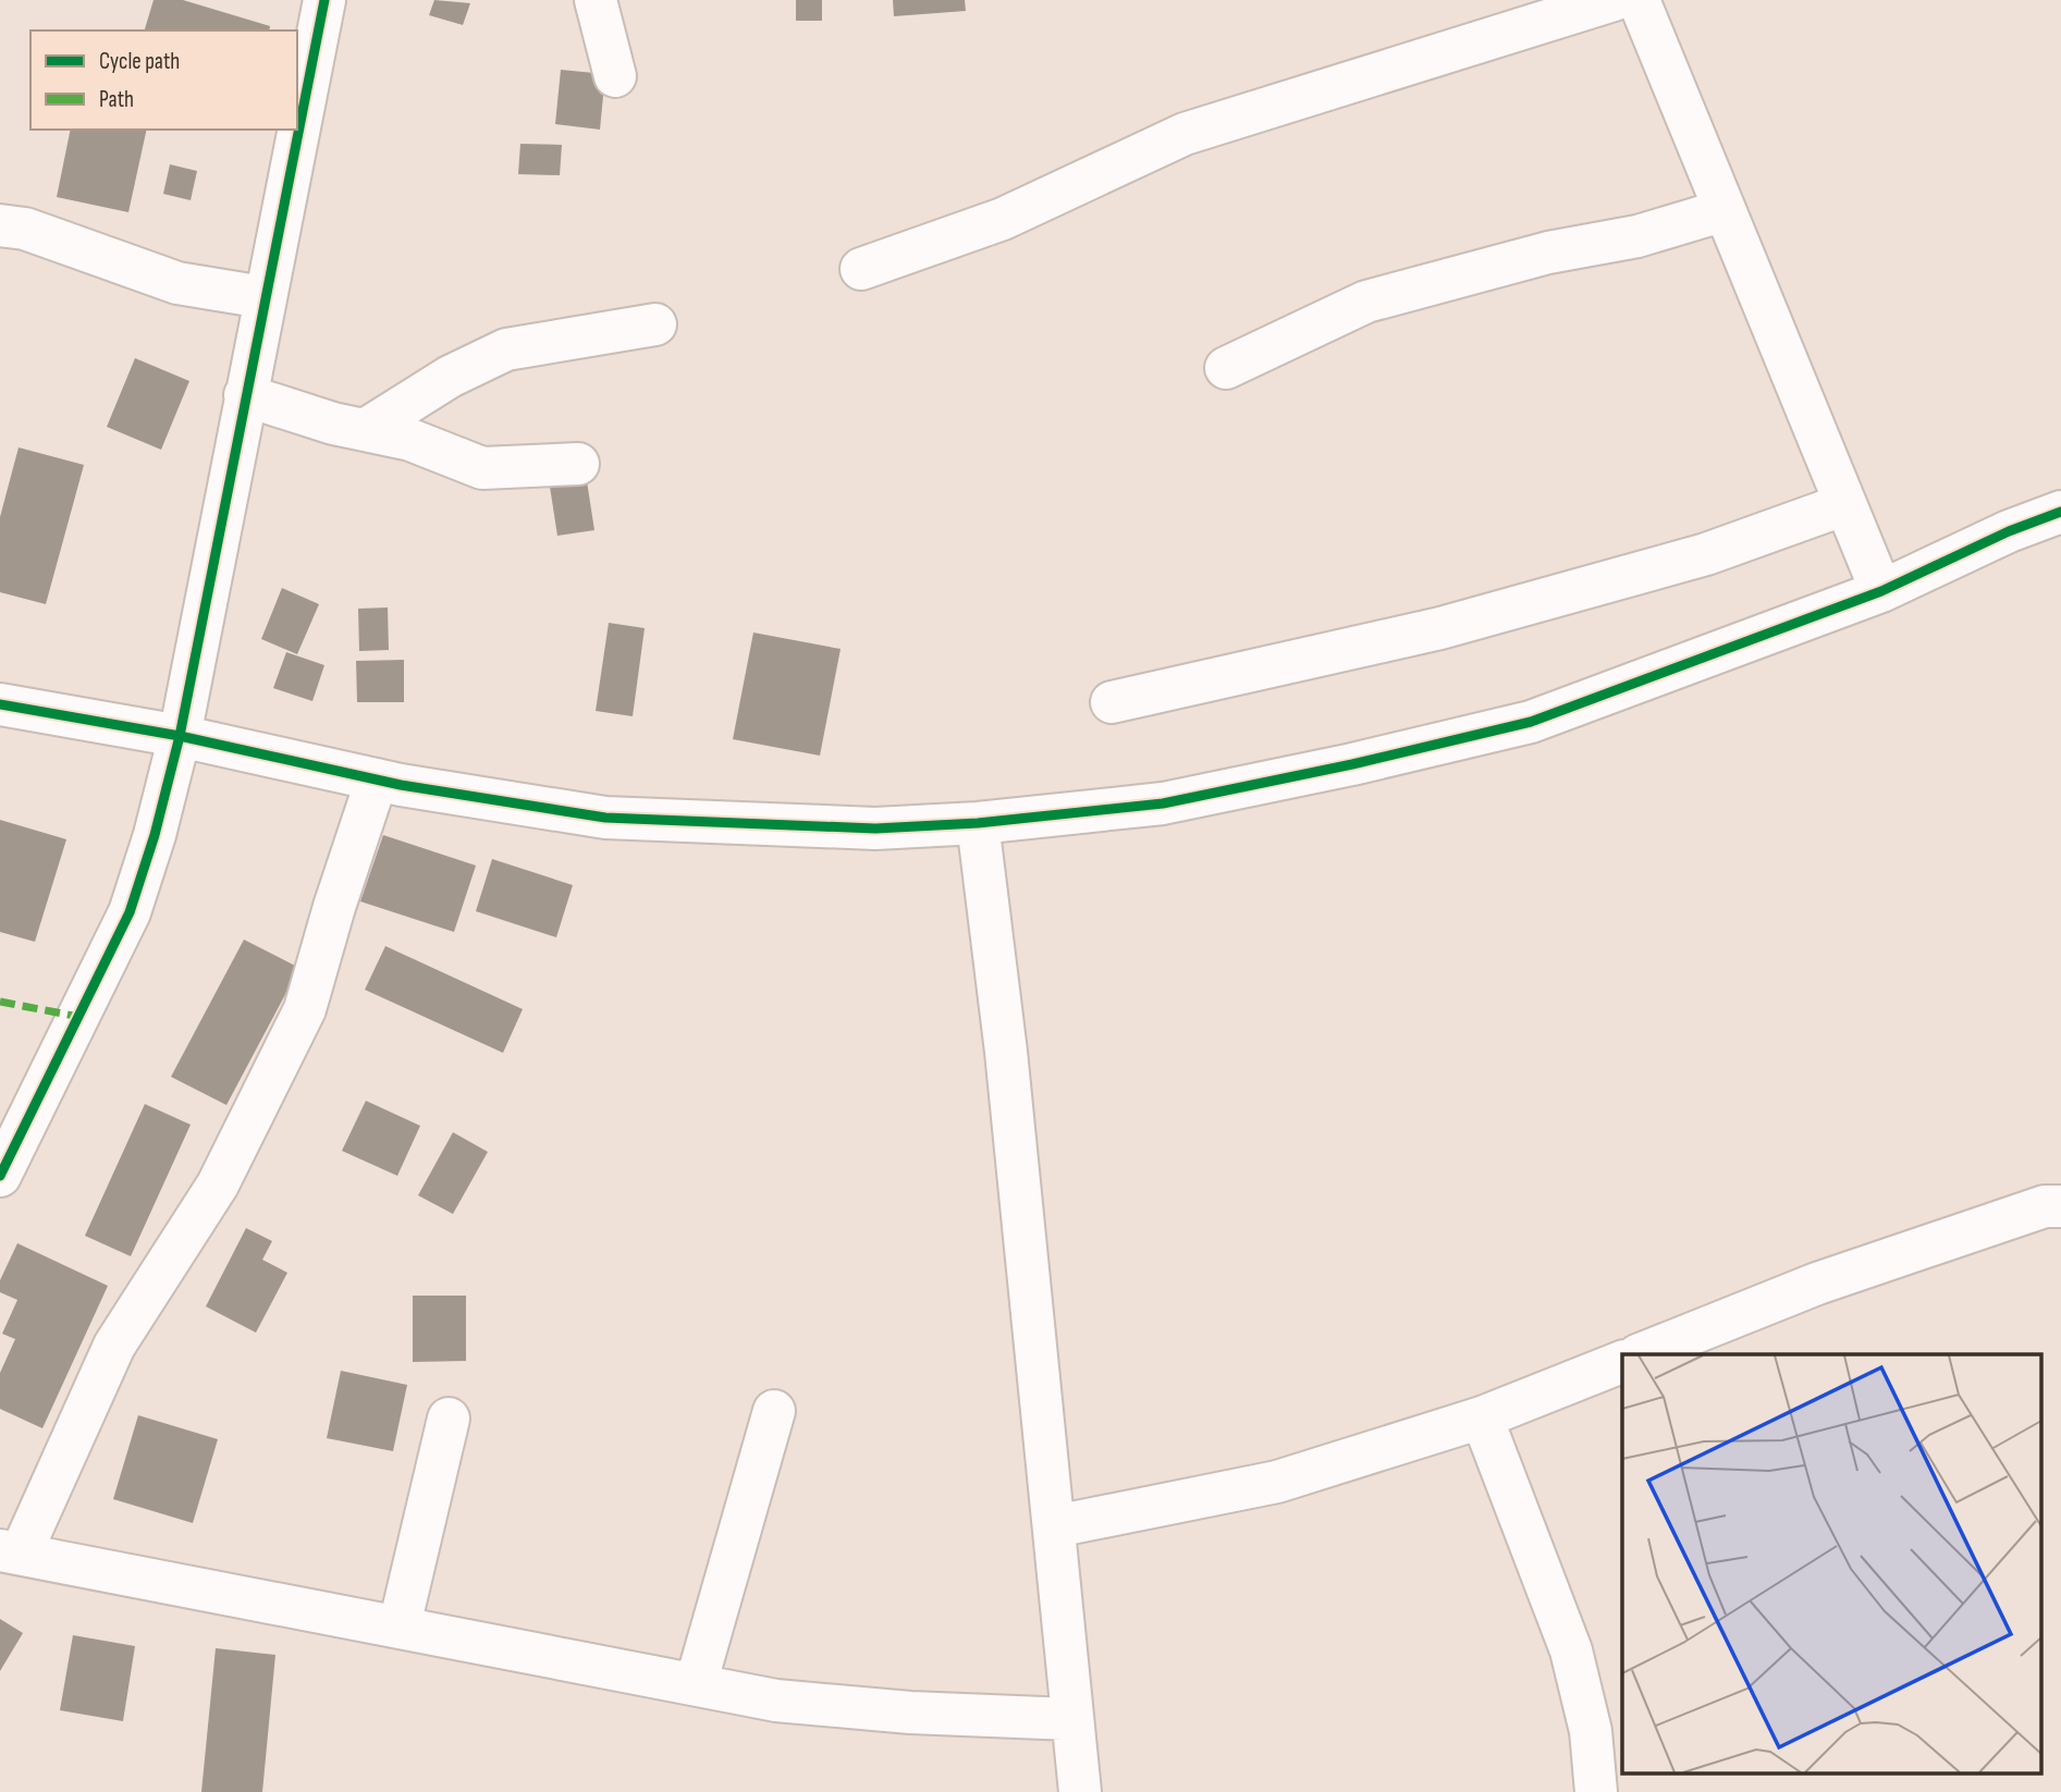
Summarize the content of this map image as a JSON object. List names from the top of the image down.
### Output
{
  "legend": ["Cycle path", "Path"]
}
